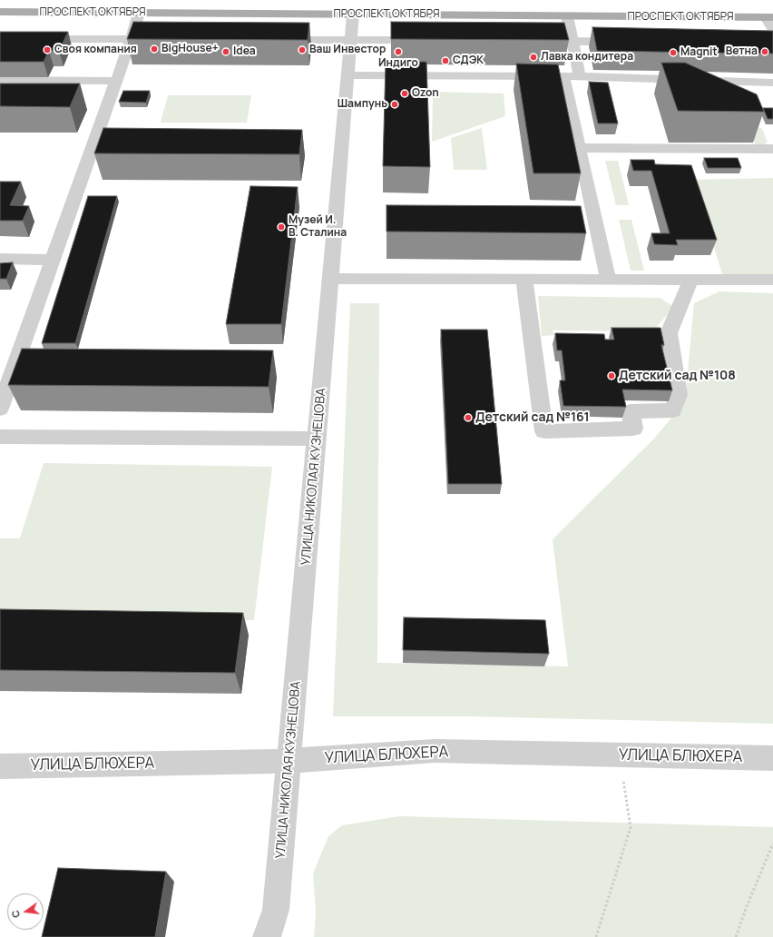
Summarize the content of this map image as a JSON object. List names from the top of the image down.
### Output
{
  "streets": {
    "main road": ["ПРОСПЕКТ ОКТЯБРЯ"],
    "street": ["УЛИЦА НИКОЛАЯ КУЗНЕЦОВА", "УЛИЦА БЛЮХЕРА"]
  },
  "crossings": [
    ["ПРОСПЕКТ ОКТЯБРЯ", "УЛИЦА НИКОЛАЯ КУЗНЕЦОВА"],
    ["УЛИЦА НИКОЛАЯ КУЗНЕЦОВА", "УЛИЦА БЛЮХЕРА"]
  ],
  "places": [
    "BigHouse+",
    "Своя компания",
    "Ваш Инвестор",
    "Idea",
    "Индиго",
    "Ветна",
    "Magnit",
    "Лавка кондитера",
    "СДЭК",
    "Ozon",
    "Шампунь",
    "Музей И. В. Сталина",
    "Детский сад №108",
    "Детский сад №161"
  ],
  "north": "left"
}
